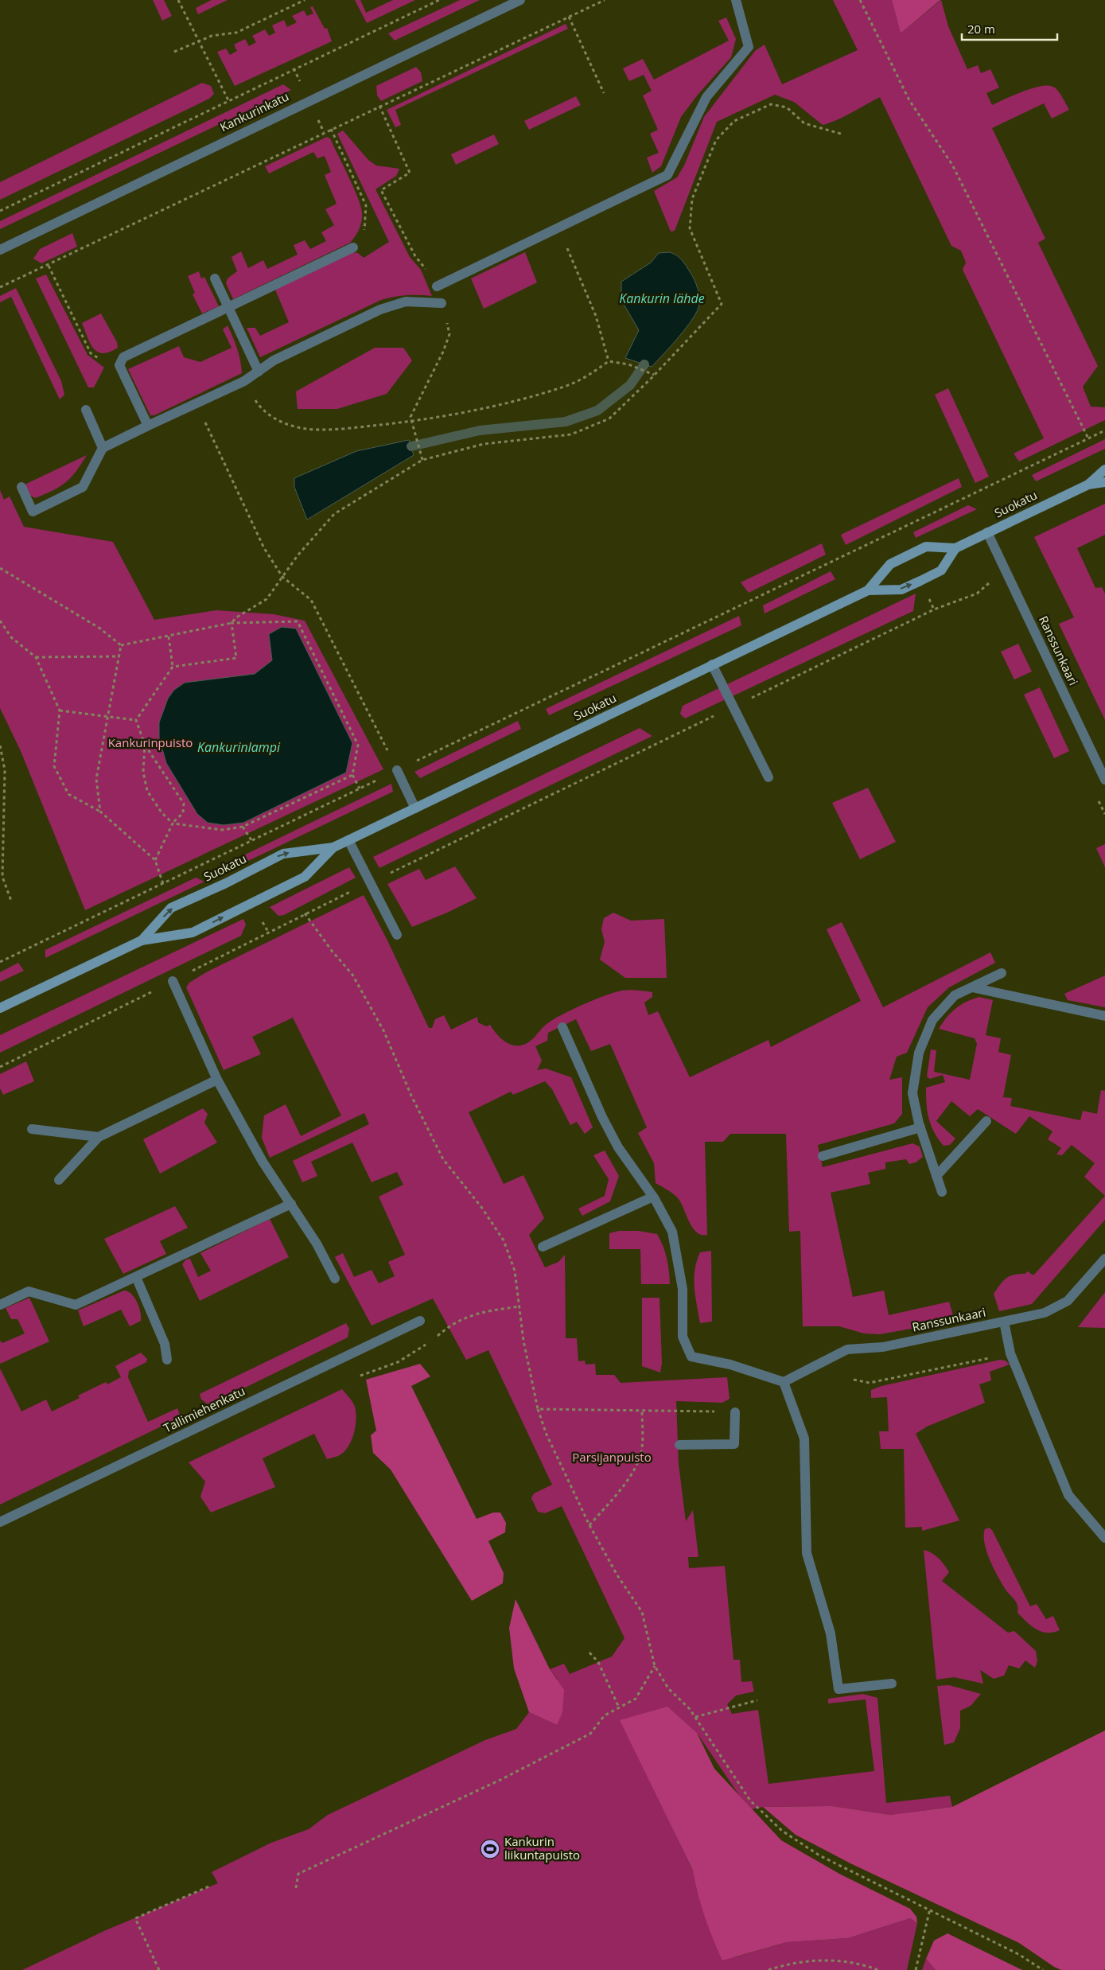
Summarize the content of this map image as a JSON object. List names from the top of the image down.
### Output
{
  "streets": {
    "street": [
      "Kankurinkatu",
      "Suokatu",
      "Ranssunkaari",
      "Tallimiehenkatu"
    ]
  },
  "crossings": [
    ["Suokatu", "Ranssunkaari"]
  ],
  "water": ["Kankurin lähde", "Kankurinlampi"],
  "parks": ["Kankurinpuisto", "Parsijanpuisto"],
  "places": {
    "sports": ["Kankurin liikuntapuisto"]
  },
  "scale_bar": "20 m"
}
